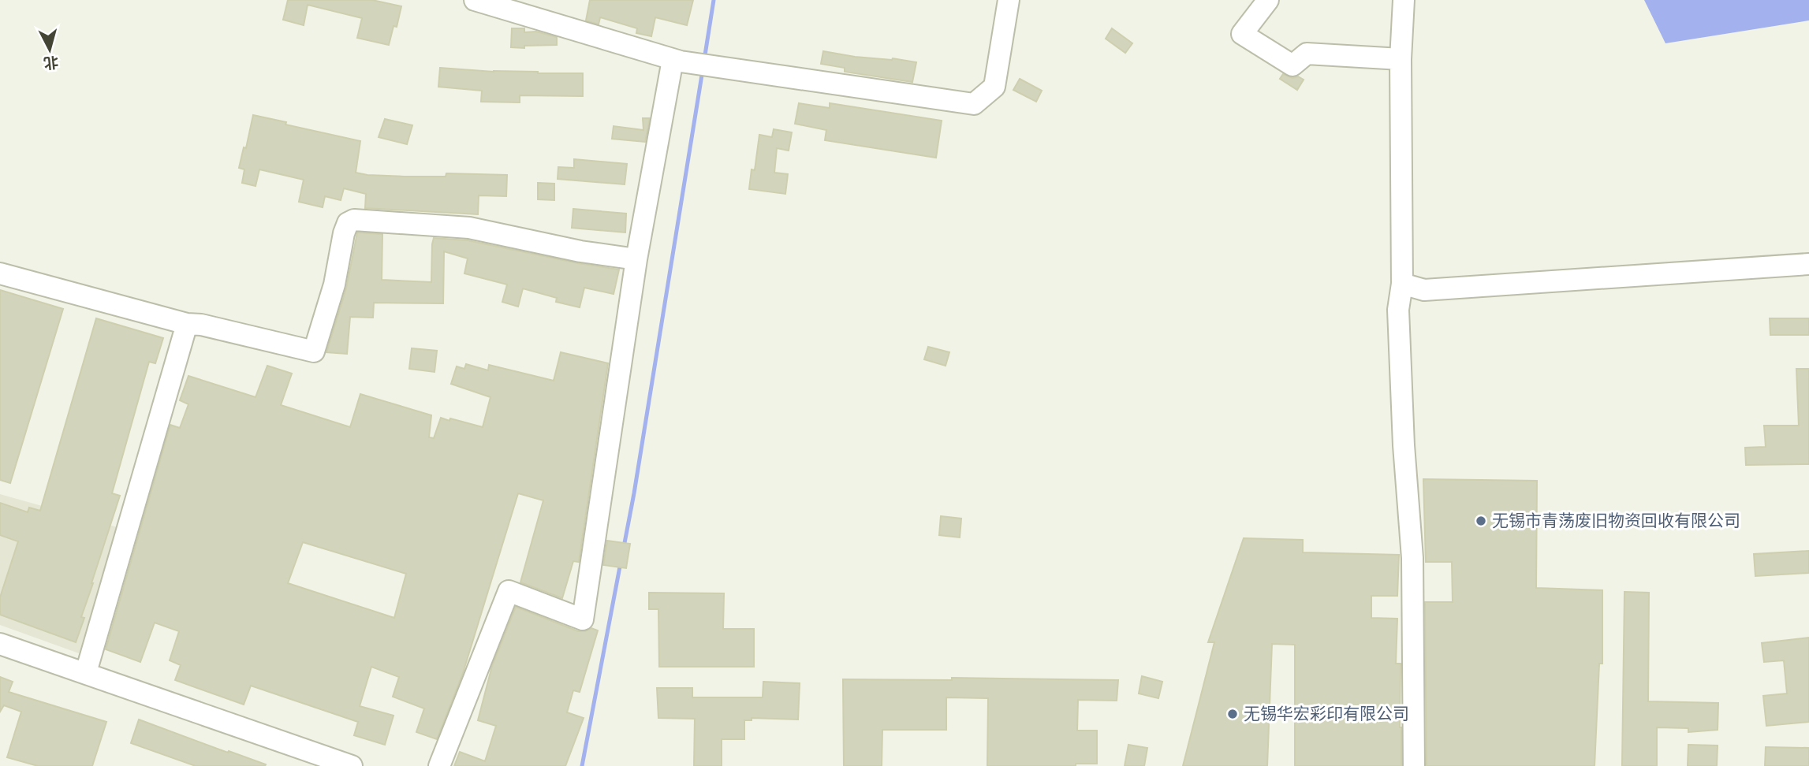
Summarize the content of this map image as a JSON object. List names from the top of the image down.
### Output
{
  "places": ["无锡市青荡废旧物资回收有限公司", "无锡华宏彩印有限公司"],
  "north": "bottom"
}
